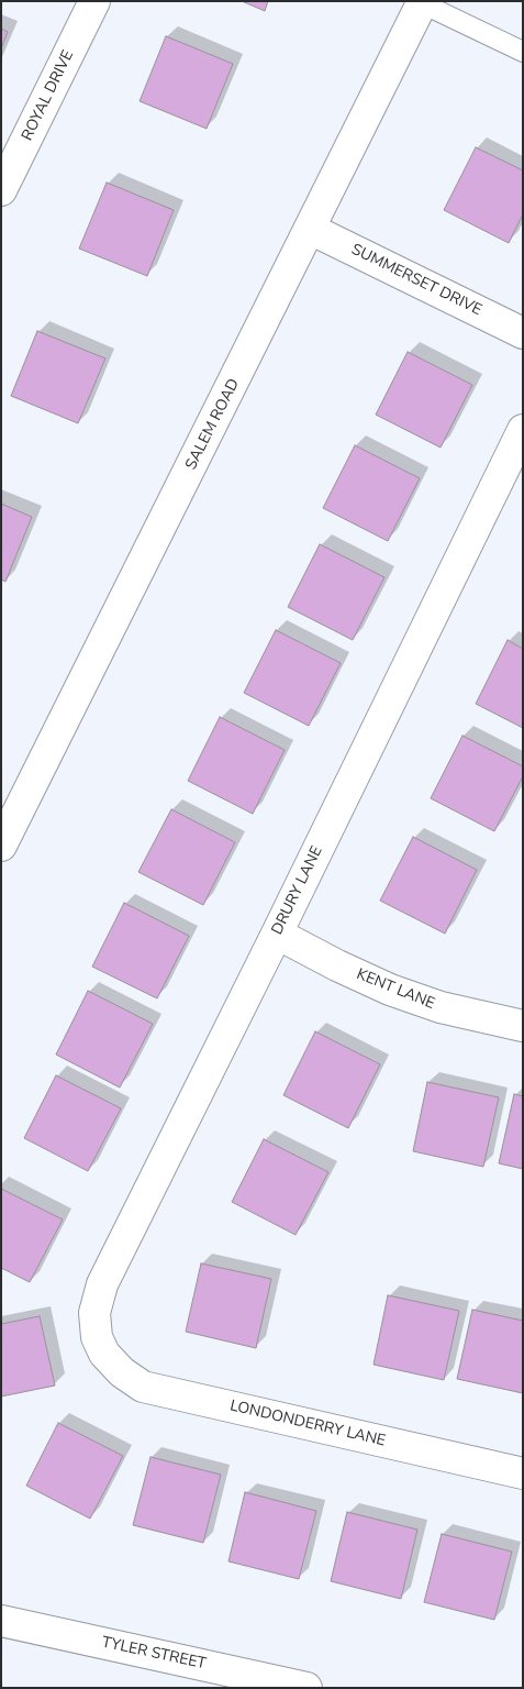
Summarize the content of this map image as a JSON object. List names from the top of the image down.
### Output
{
  "streets": {
    "street": [
      "ROYAL DRIVE",
      "SUMMERSET DRIVE",
      "SALEM ROAD",
      "DRURY LANE",
      "KENT LANE",
      "LONDONDERRY LANE",
      "TYLER STREET"
    ]
  },
  "crossings": [
    ["SUMMERSET DRIVE", "SALEM ROAD"],
    ["DRURY LANE", "KENT LANE"],
    ["DRURY LANE", "LONDONDERRY LANE"]
  ]
}
